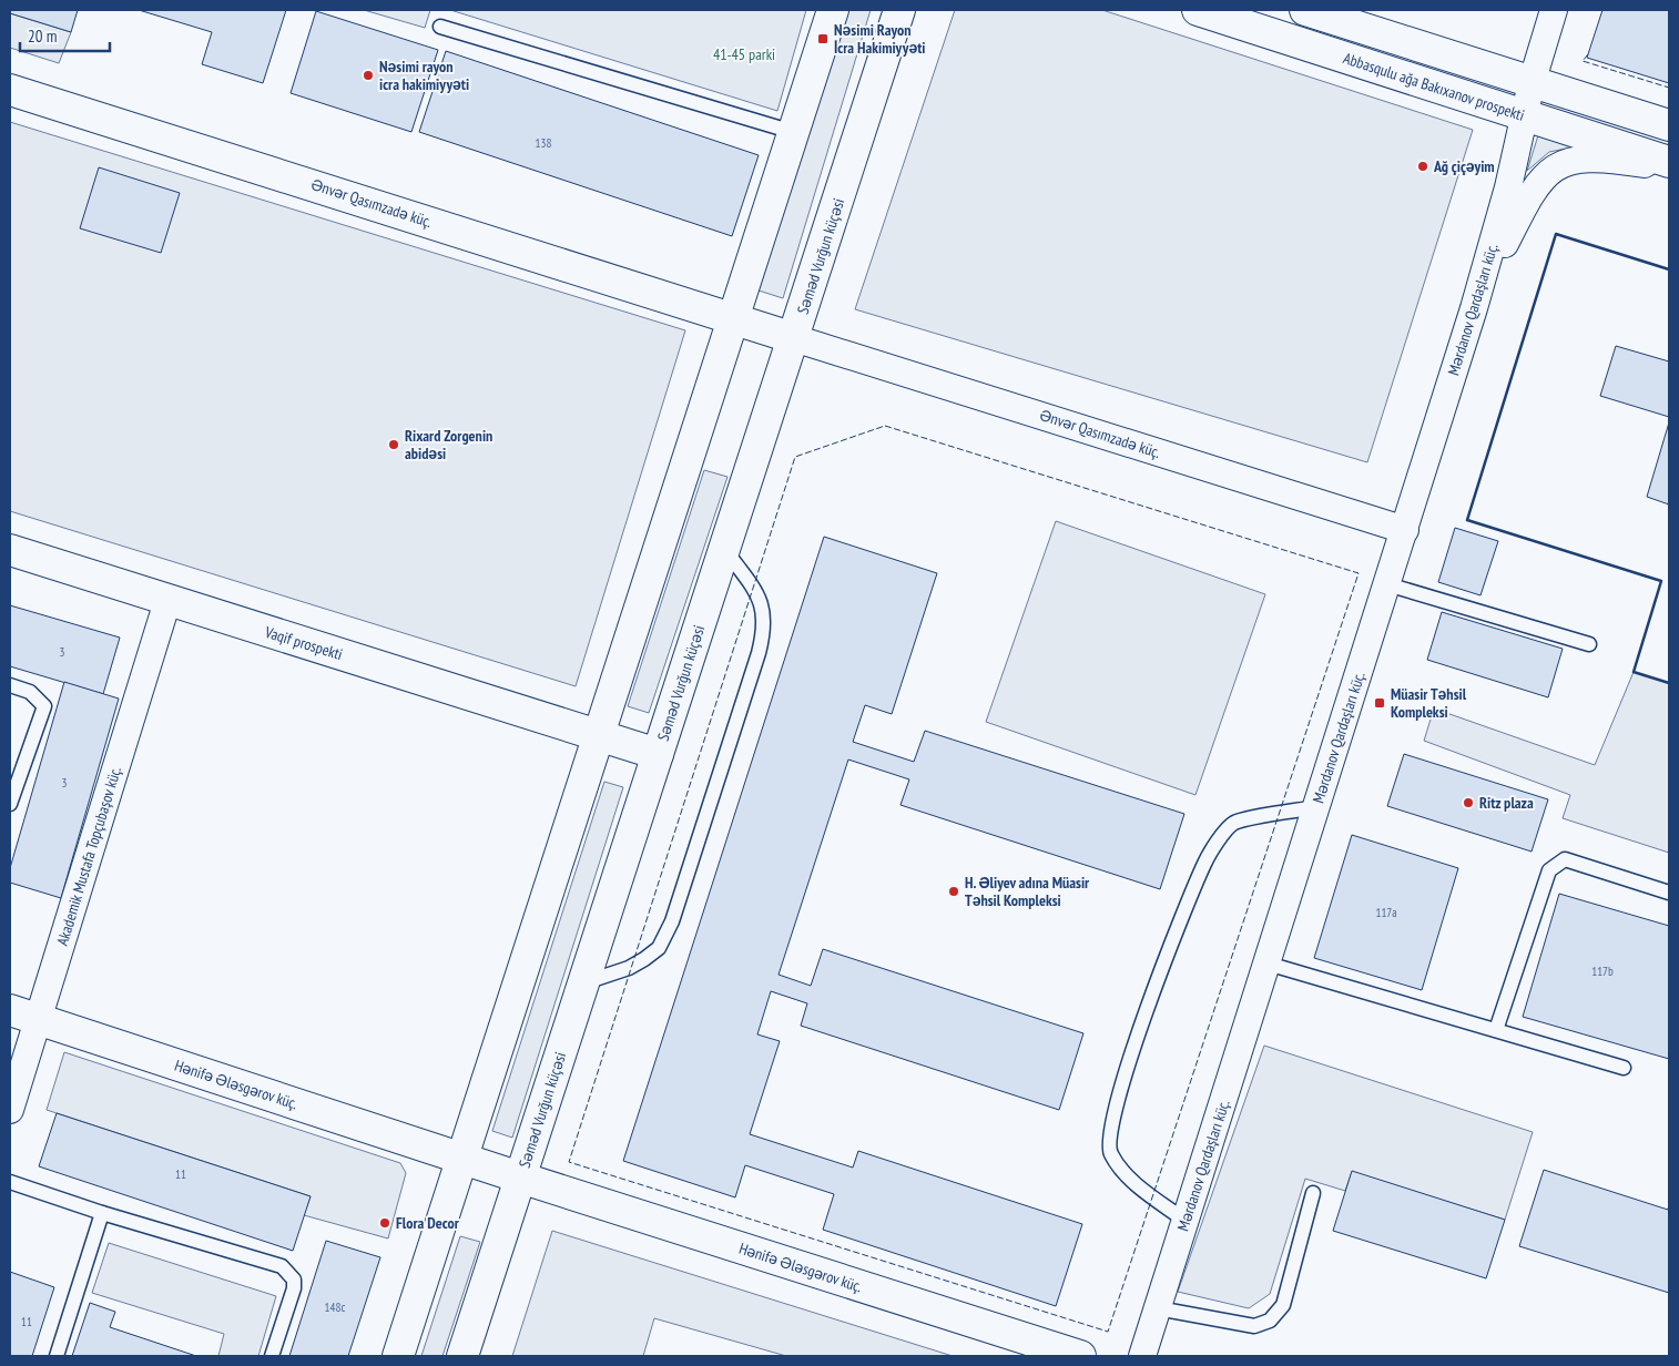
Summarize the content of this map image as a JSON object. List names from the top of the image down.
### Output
{
  "streets": {
    "main road": [
      "Abbasqulu ağa Bakıxanov prospekti",
      "Ənvər Qasımzadə küç.",
      "Səməd Vurğun küçəsi",
      "Vaqif prospekti",
      "Hənifə Ələsgərov küç."
    ],
    "street": ["Mərdanov Qardaşları küç.", "Akademik Mustafa Topçubaşov küç."]
  },
  "crossings": [
    ["Abbasqulu ağa Bakıxanov prospekti", "Mərdanov Qardaşları küç."],
    ["Ənvər Qasımzadə küç.", "Səməd Vurğun küçəsi"],
    ["Ənvər Qasımzadə küç.", "Mərdanov Qardaşları küç."],
    ["Səməd Vurğun küçəsi", "Vaqif prospekti"],
    ["Səməd Vurğun küçəsi", "Hənifə Ələsgərov küç."],
    ["Vaqif prospekti", "Akademik Mustafa Topçubaşov küç."],
    ["Akademik Mustafa Topçubaşov küç.", "Hənifə Ələsgərov küç."]
  ],
  "parks": ["41-45 parki"],
  "places": {
    "transit": ["Nəsimi Rayon İcra Hakimiyyəti", "Müasir Təhsil Kompleksi"],
    "other": [
      "Nəsimi rayon icra hakimiyyəti",
      "Ağ çiçəyim",
      "Rixard Zorgenin abidəsi",
      "Ritz plaza",
      "H. Əliyev adına Müasir Təhsil Kompleksi",
      "Flora Decor"
    ]
  },
  "house_numbers": [
    "138",
    "3",
    "3",
    "117a",
    "117b",
    "11",
    "148c",
    "11"
  ],
  "scale_bar": "20 m"
}
